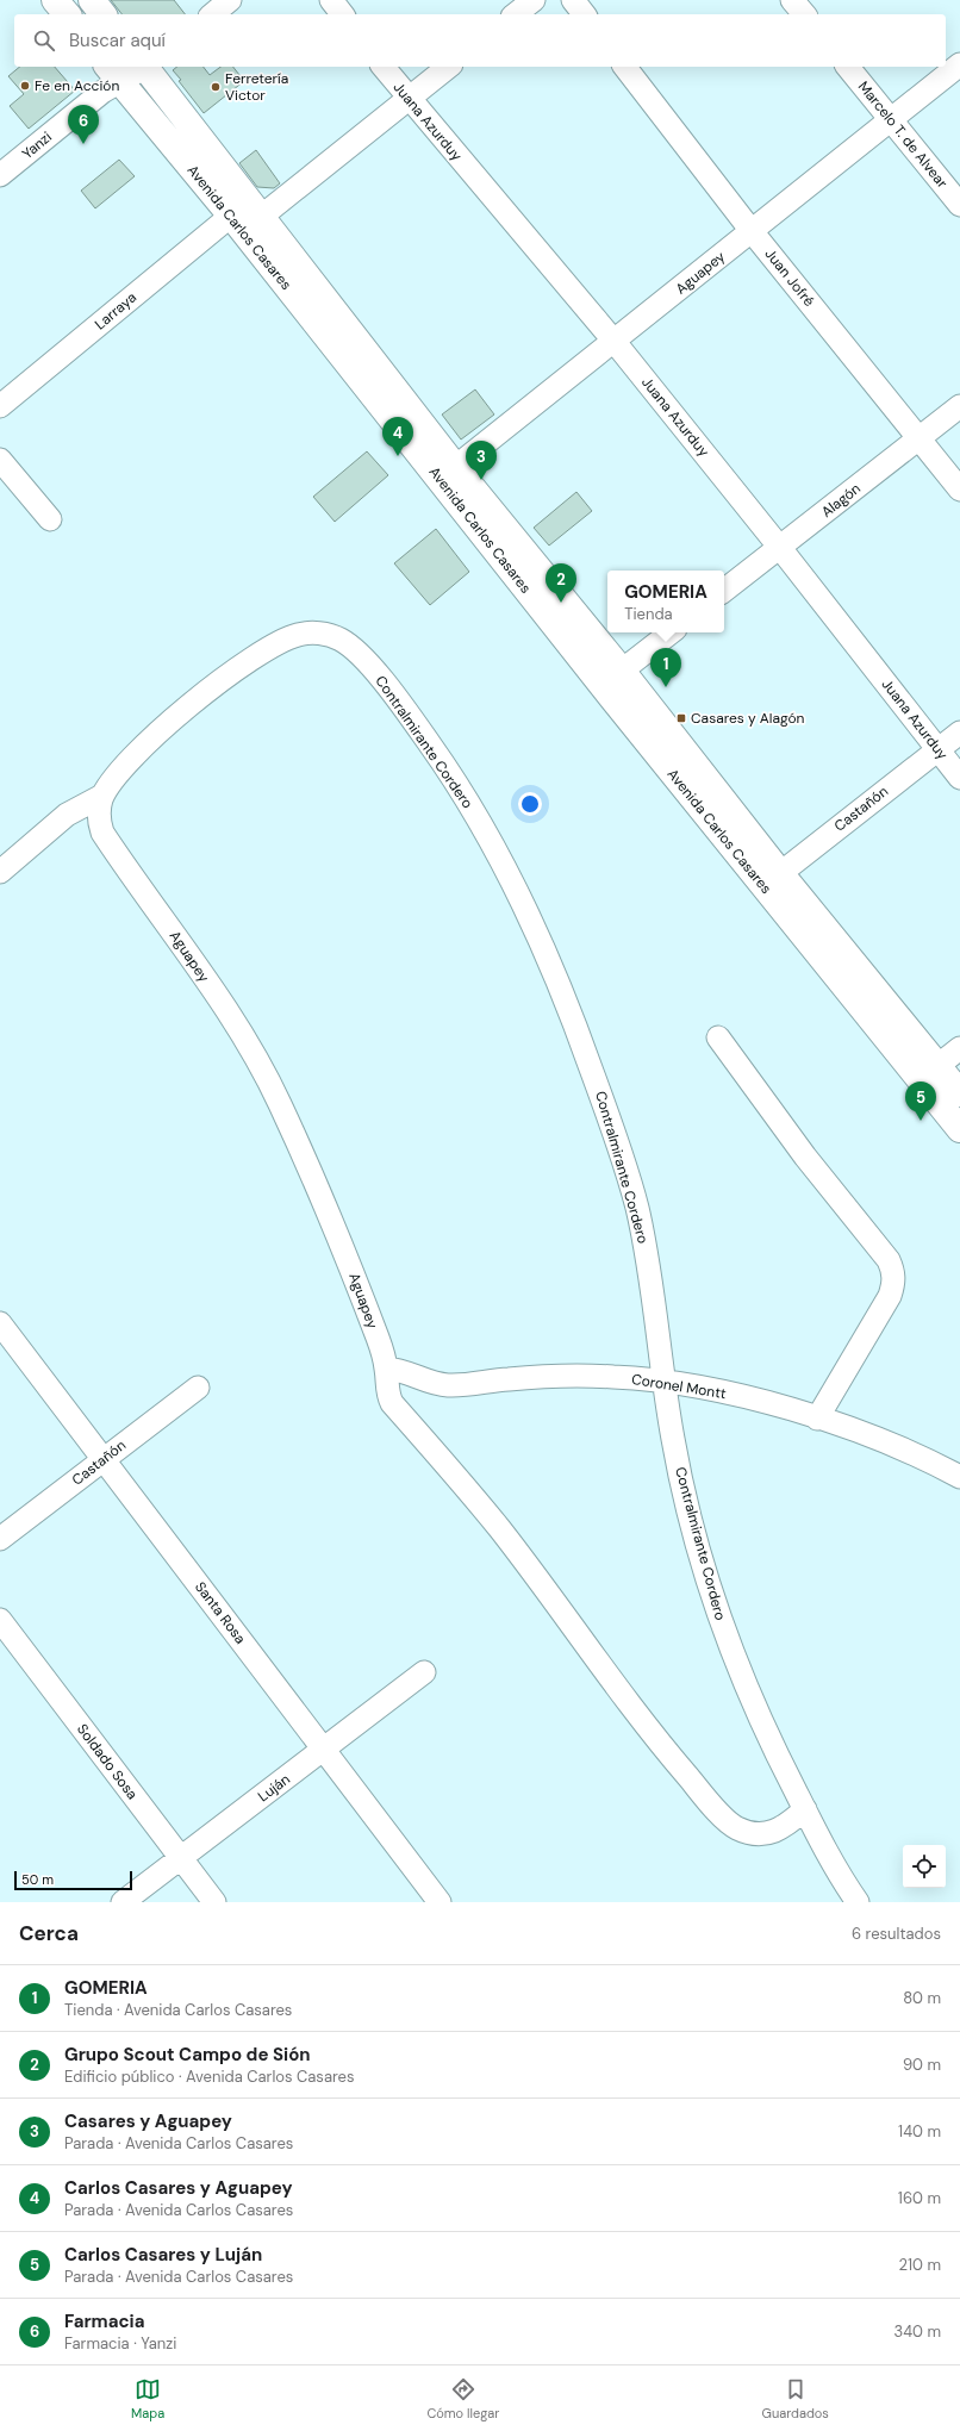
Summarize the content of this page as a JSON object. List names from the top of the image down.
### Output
{
  "streets": {
    "main road": ["Avenida Carlos Casares"],
    "street": [
      "Juana Azurduy",
      "Marcelo T. de Alvear",
      "Yanzi",
      "Aguapey",
      "Juan Jofré",
      "Larraya",
      "Alagón",
      "Contralmirante Cordero",
      "Castañón",
      "Coronel Montt",
      "Santa Rosa",
      "Soldado Sosa",
      "Luján"
    ]
  },
  "crossings": [
    ["Juana Azurduy", "Aguapey"],
    ["Juana Azurduy", "Alagón"],
    ["Juana Azurduy", "Castañón"],
    ["Marcelo T. de Alvear", "Aguapey"],
    ["Yanzi", "Avenida Carlos Casares"],
    ["Avenida Carlos Casares", "Aguapey"],
    ["Avenida Carlos Casares", "Larraya"],
    ["Avenida Carlos Casares", "Castañón"],
    ["Aguapey", "Juan Jofré"],
    ["Aguapey", "Contralmirante Cordero"],
    ["Aguapey", "Coronel Montt"],
    ["Juan Jofré", "Alagón"],
    ["Contralmirante Cordero", "Coronel Montt"],
    ["Castañón", "Santa Rosa"],
    ["Santa Rosa", "Luján"],
    ["Soldado Sosa", "Luján"]
  ],
  "places": {
    "other": ["Fe en Acción", "Ferretería Victor"],
    "transit": ["Casares y Alagón"]
  },
  "scale_bar": "50 m",
  "page": {
    "search": "Buscar aquí",
    "pins": [
      "6",
      "4",
      "3",
      "2",
      "1",
      "5"
    ],
    "popup": ["GOMERIA", "Tienda"],
    "scale": "50 m",
    "heading": ["Cerca", "6 resultados"],
    "list": [
      {
        "mark": "1",
        "name": "GOMERIA",
        "note": "Tienda · Avenida Carlos Casares",
        "value": "80 m"
      },
      {
        "mark": "2",
        "name": "Grupo Scout Campo de Sión",
        "note": "Edificio público · Avenida Carlos Casares",
        "value": "90 m"
      },
      {
        "mark": "3",
        "name": "Casares y Aguapey",
        "note": "Parada · Avenida Carlos Casares",
        "value": "140 m"
      },
      {
        "mark": "4",
        "name": "Carlos Casares y Aguapey",
        "note": "Parada · Avenida Carlos Casares",
        "value": "160 m"
      },
      {
        "mark": "5",
        "name": "Carlos Casares y Luján",
        "note": "Parada · Avenida Carlos Casares",
        "value": "210 m"
      },
      {
        "mark": "6",
        "name": "Farmacia",
        "note": "Farmacia · Yanzi",
        "value": "340 m"
      }
    ],
    "nav": ["Mapa", "Cómo llegar", "Guardados"]
  }
}
